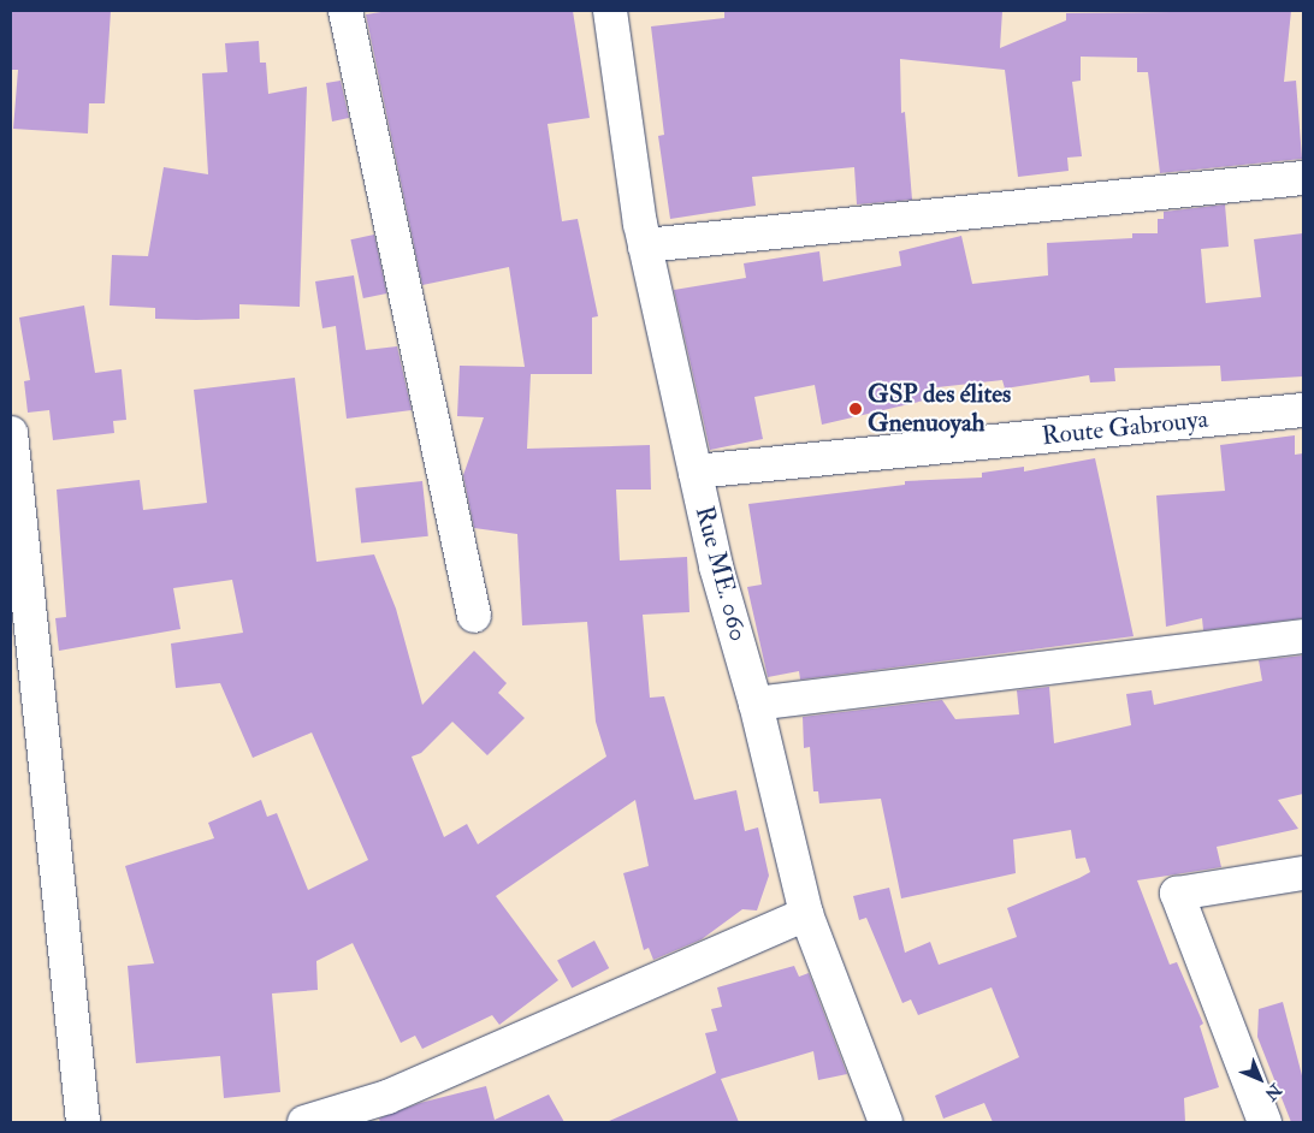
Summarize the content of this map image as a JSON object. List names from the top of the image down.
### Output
{
  "streets": {
    "street": ["Route Gabrouya", "Rue ME. 060"]
  },
  "crossings": [
    ["Route Gabrouya", "Rue ME. 060"]
  ],
  "places": ["GSP des élites Gnenuoyah"],
  "north": "bottom right"
}
